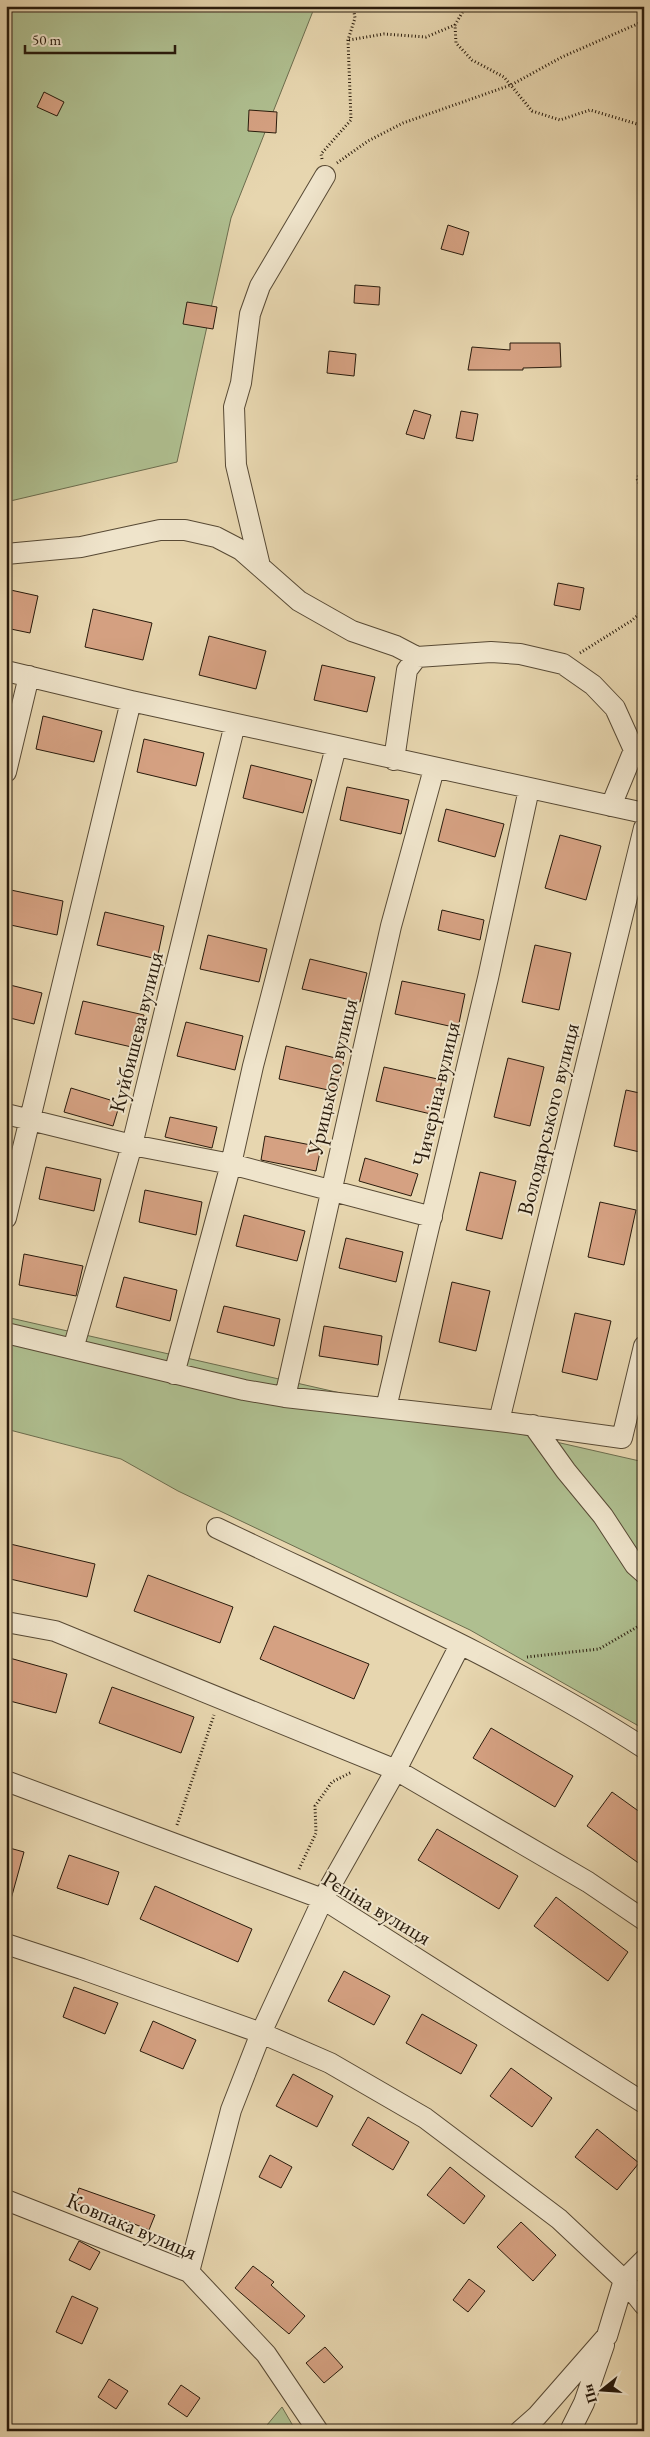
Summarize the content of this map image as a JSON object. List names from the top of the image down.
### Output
{
  "streets": {
    "street": [
      "Куйбишева вулиця",
      "Урицького вулиця",
      "Чичеріна вулиця",
      "Володарського вулиця",
      "Рєпіна вулиця",
      "Ковпака вулиця"
    ]
  },
  "scale_bar": "50 m",
  "north": "left"
}
